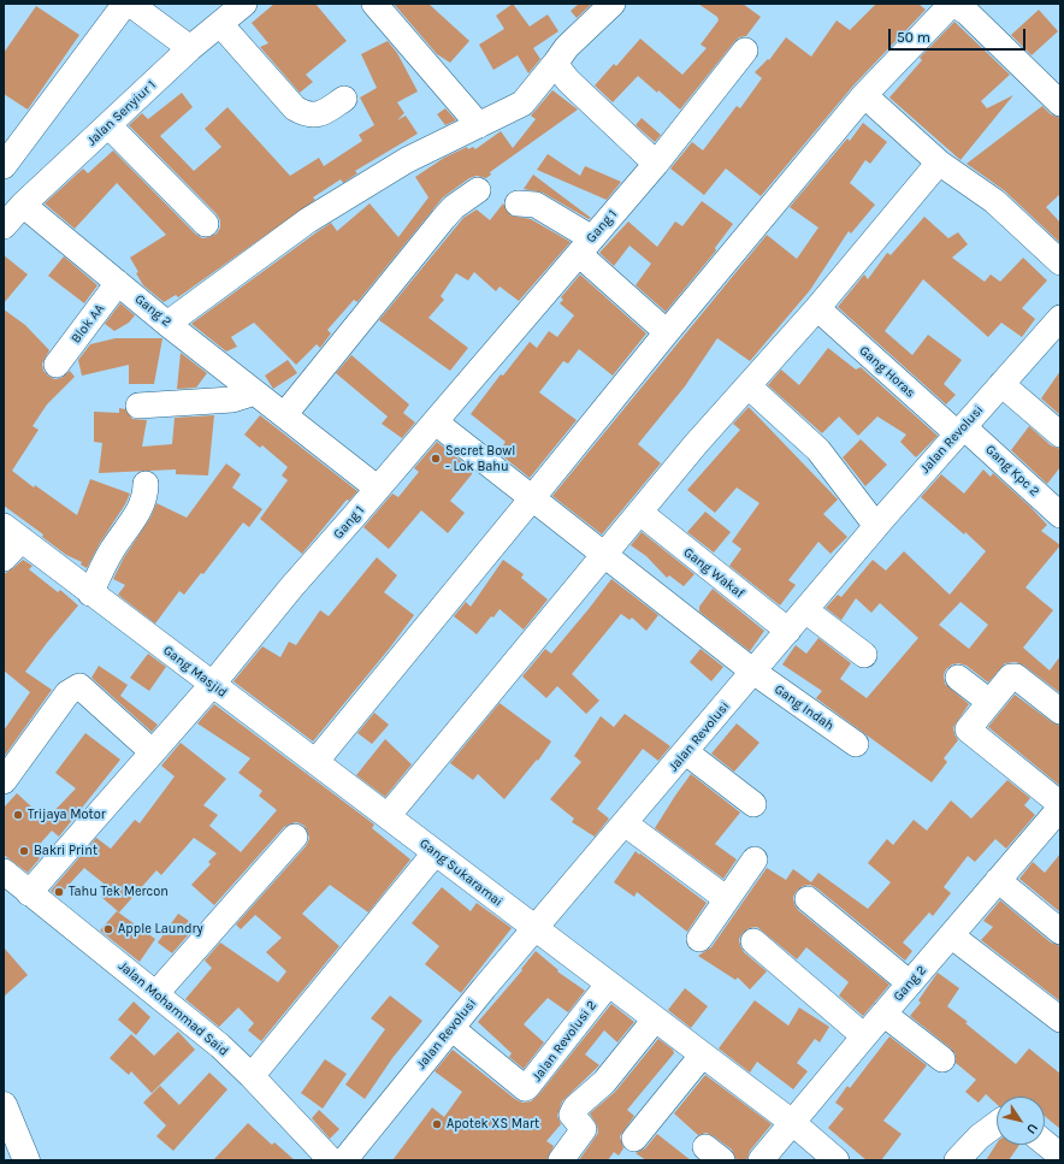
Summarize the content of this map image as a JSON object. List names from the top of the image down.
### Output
{
  "streets": {
    "street": [
      "Jalan Senyiur 1",
      "Gang 1",
      "Gang 2",
      "Blok AA",
      "Gang Horas",
      "Jalan Revolusi",
      "Gang Kpc 2",
      "Gang Wakaf",
      "Gang Masjid",
      "Gang Indah",
      "Gang Sukaramai",
      "Jalan Mohammad Said",
      "Jalan Revolusi 2"
    ]
  },
  "crossings": [
    ["Jalan Senyiur 1", "Gang 2"],
    ["Gang 1", "Gang 2"],
    ["Gang 1", "Gang Masjid"],
    ["Gang 1", "Gang Indah"],
    ["Gang 1", "Jalan Mohammad Said"],
    ["Gang 2", "Blok AA"],
    ["Gang 2", "Gang Sukaramai"],
    ["Gang Horas", "Jalan Revolusi"],
    ["Gang Horas", "Gang Kpc 2"],
    ["Jalan Revolusi", "Gang Kpc 2"],
    ["Jalan Revolusi", "Gang Wakaf"],
    ["Jalan Revolusi", "Gang Indah"],
    ["Jalan Revolusi", "Gang Sukaramai"],
    ["Jalan Revolusi", "Jalan Revolusi 2"],
    ["Gang Masjid", "Gang Sukaramai"],
    ["Gang Sukaramai", "Jalan Revolusi 2"]
  ],
  "places": [
    "Secret Bowl - Lok Bahu",
    "Trijaya Motor",
    "Bakri Print",
    "Tahu Tek Mercon",
    "Apple Laundry",
    "Apotek XS Mart"
  ],
  "scale_bar": "50 m",
  "north": "bottom right"
}
